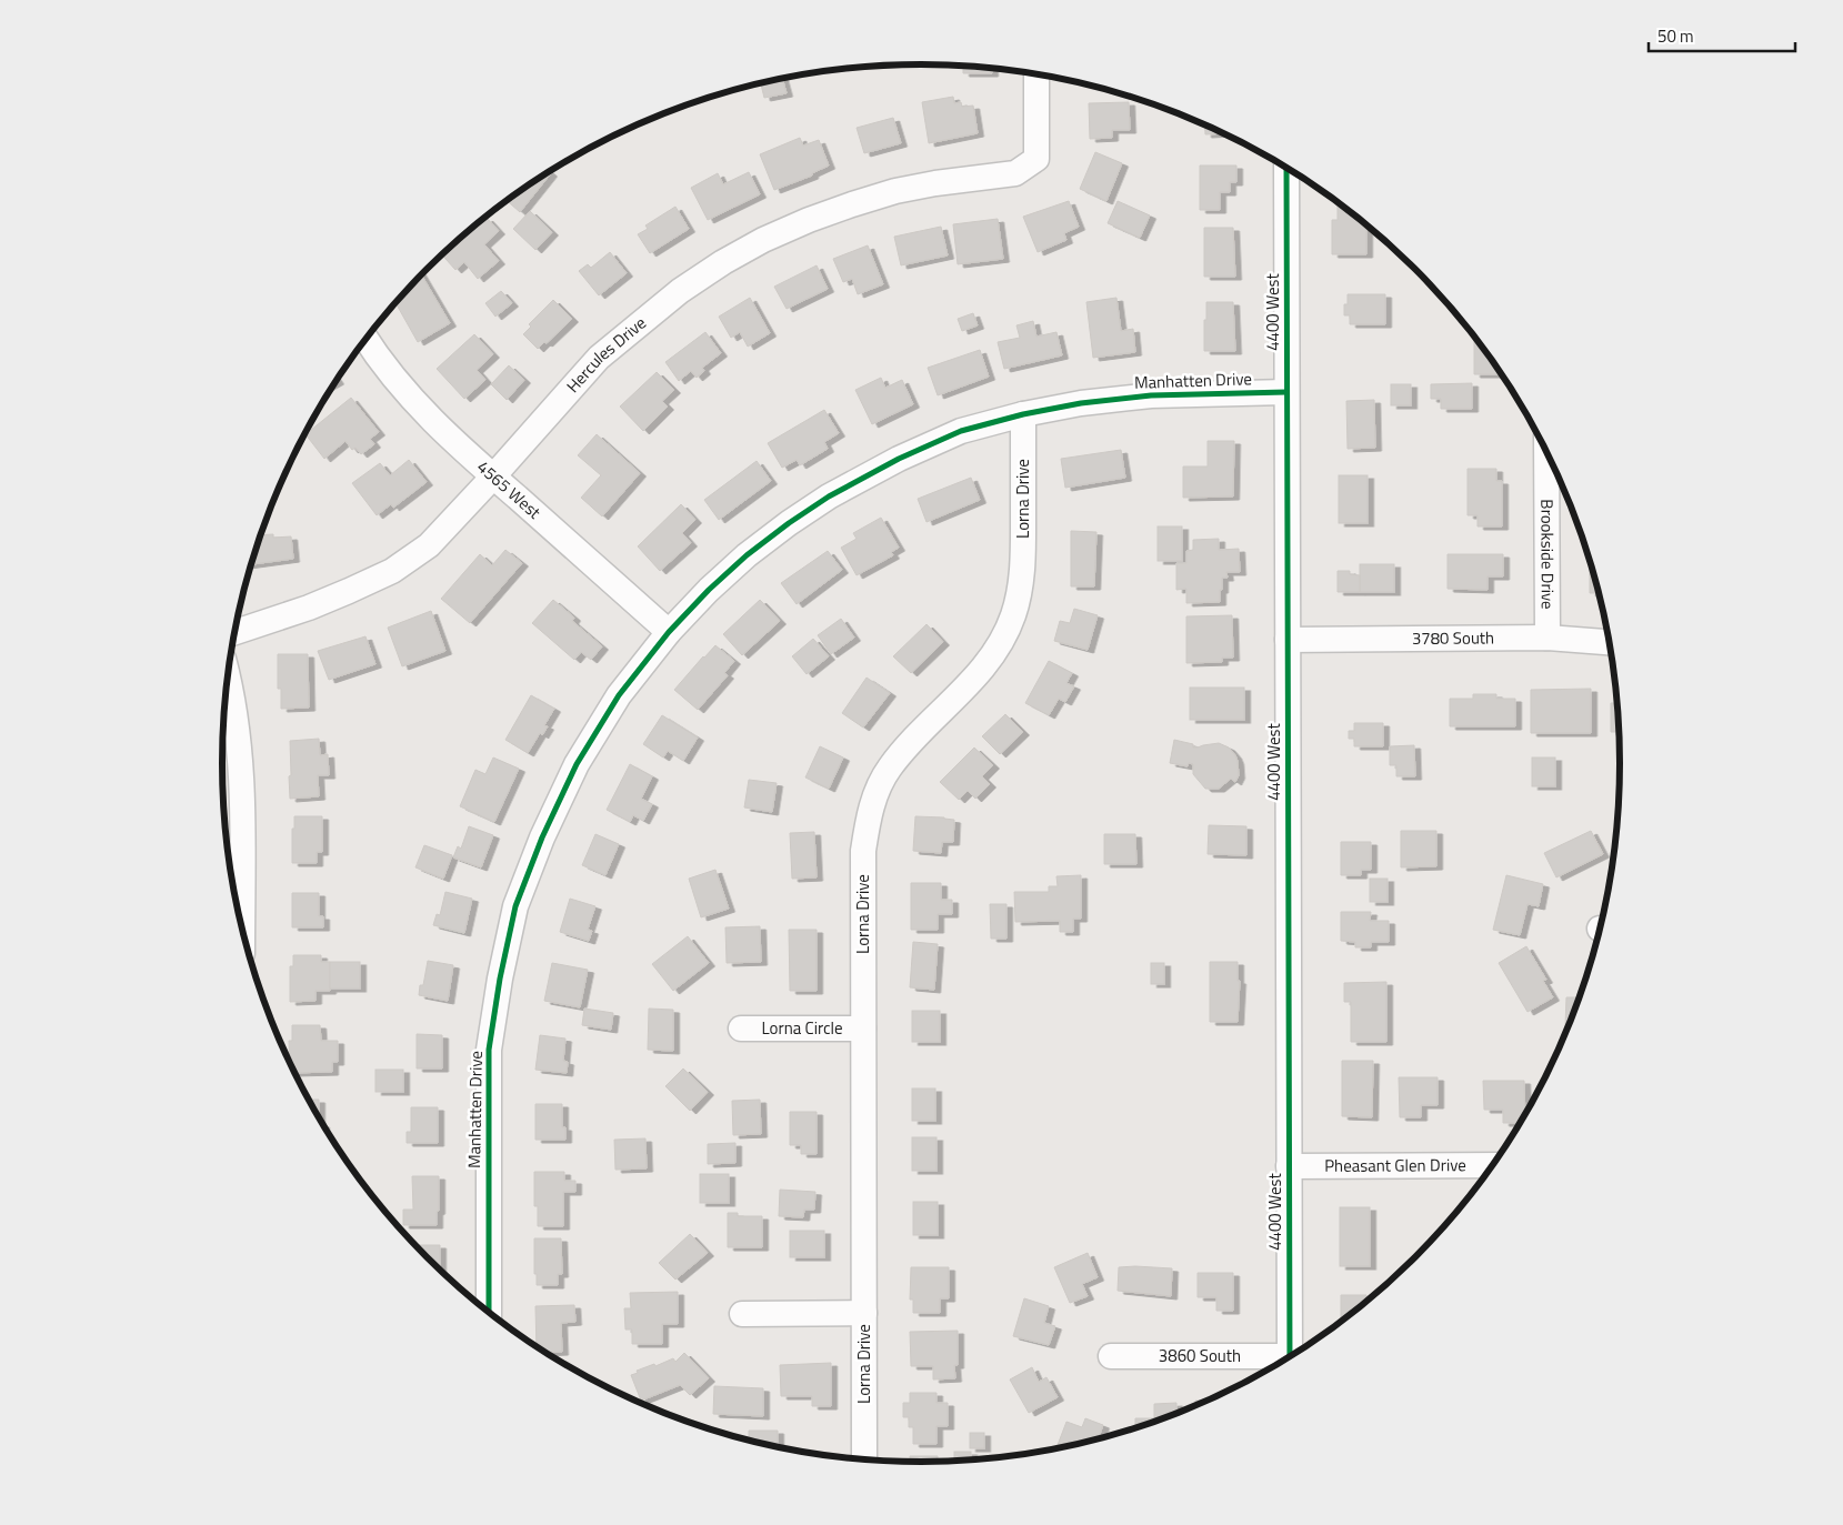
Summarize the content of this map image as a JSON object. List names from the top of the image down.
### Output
{
  "streets": {
    "street": [
      "4400 West",
      "Hercules Drive",
      "Manhatten Drive",
      "4565 West",
      "Lorna Drive",
      "Brookside Drive",
      "3780 South",
      "Lorna Circle",
      "Pheasant Glen Drive",
      "3860 South"
    ]
  },
  "crossings": [
    ["4400 West", "Manhatten Drive"],
    ["4400 West", "3780 South"],
    ["4400 West", "Pheasant Glen Drive"],
    ["Hercules Drive", "4565 West"],
    ["Manhatten Drive", "4565 West"],
    ["Manhatten Drive", "Lorna Drive"],
    ["Lorna Drive", "Lorna Circle"],
    ["Brookside Drive", "3780 South"]
  ],
  "scale_bar": "50 m"
}
